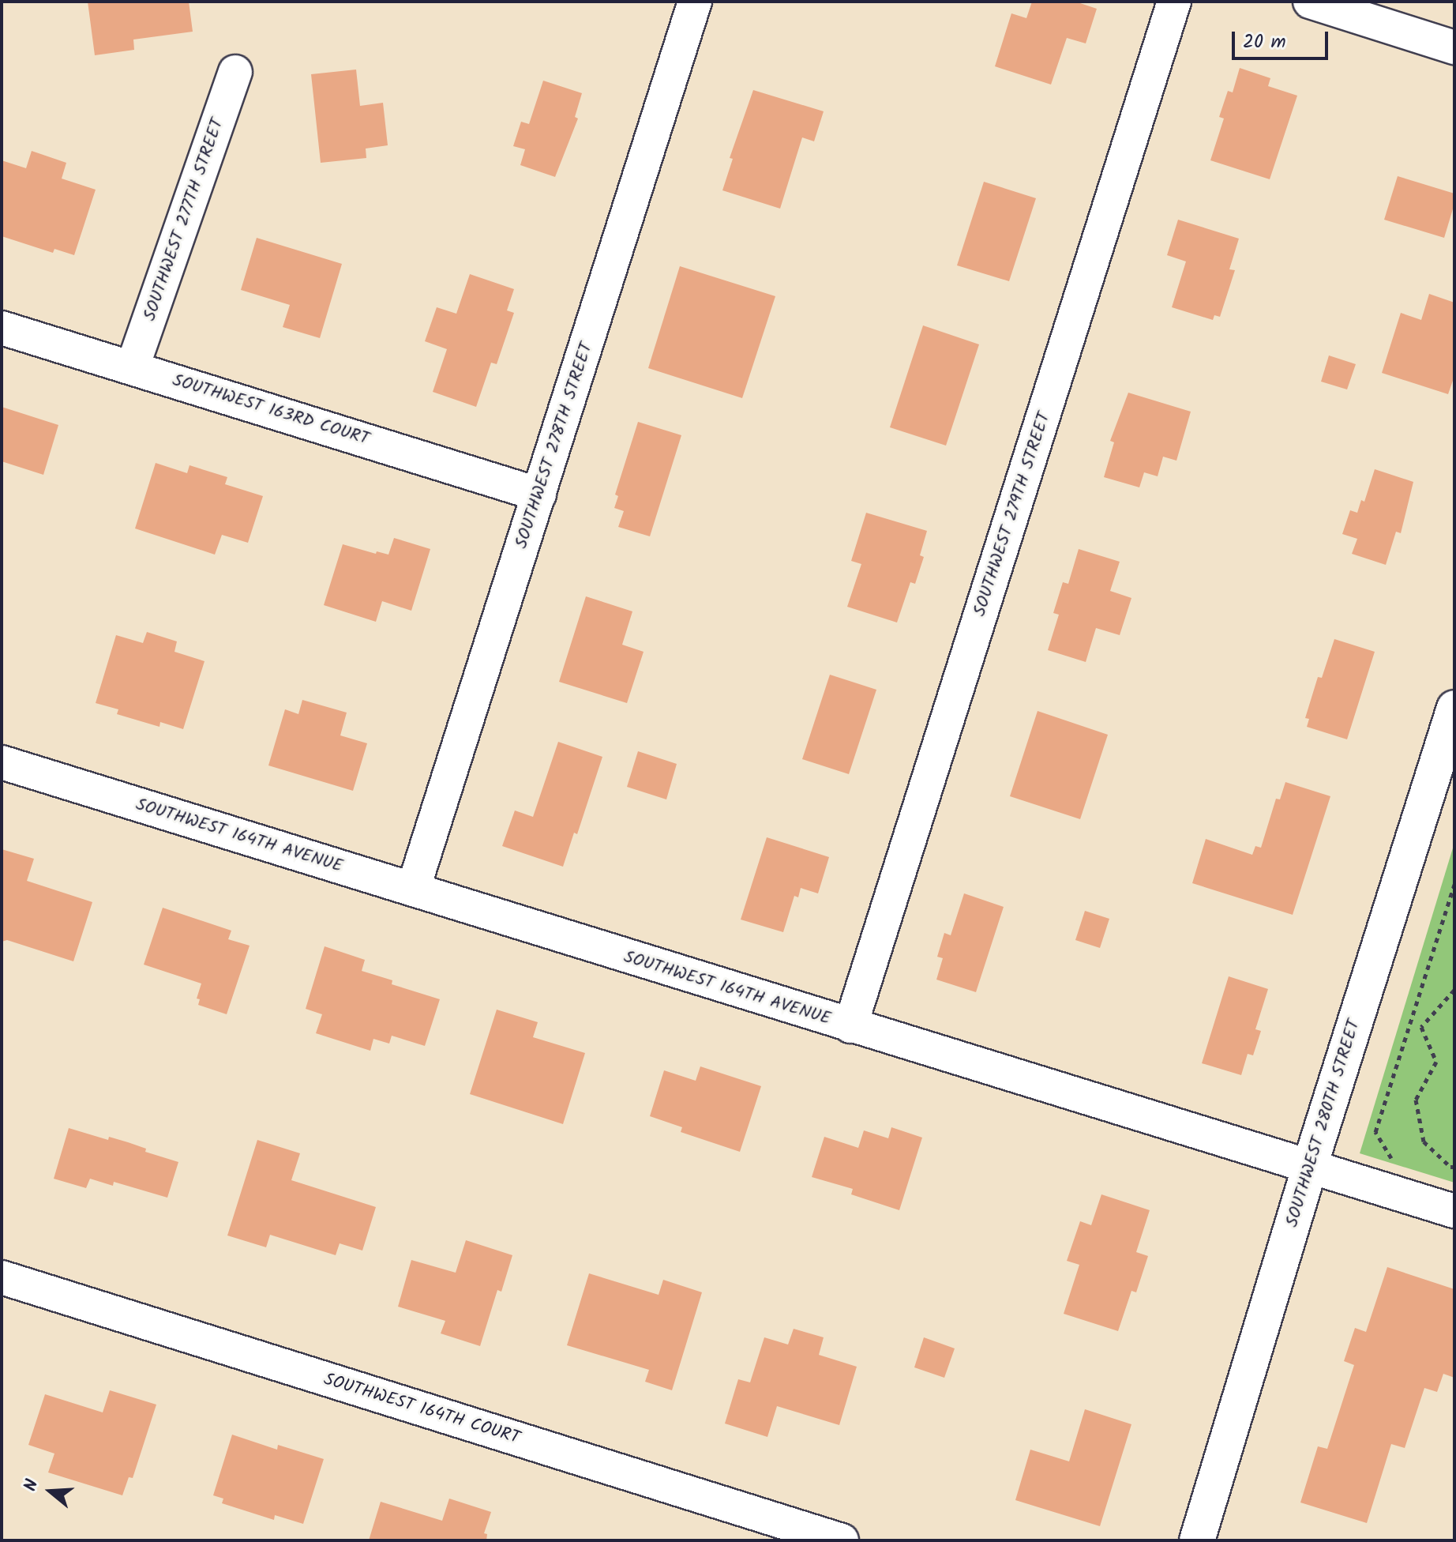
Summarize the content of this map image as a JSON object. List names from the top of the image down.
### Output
{
  "streets": {
    "street": [
      "SOUTHWEST 277TH STREET",
      "SOUTHWEST 163RD COURT",
      "SOUTHWEST 278TH STREET",
      "SOUTHWEST 279TH STREET",
      "SOUTHWEST 164TH AVENUE",
      "SOUTHWEST 280TH STREET",
      "SOUTHWEST 164TH COURT"
    ]
  },
  "crossings": [
    ["SOUTHWEST 277TH STREET", "SOUTHWEST 163RD COURT"],
    ["SOUTHWEST 163RD COURT", "SOUTHWEST 278TH STREET"],
    ["SOUTHWEST 278TH STREET", "SOUTHWEST 164TH AVENUE"],
    ["SOUTHWEST 279TH STREET", "SOUTHWEST 164TH AVENUE"],
    ["SOUTHWEST 164TH AVENUE", "SOUTHWEST 280TH STREET"]
  ],
  "scale_bar": "20 m",
  "north": "left"
}
